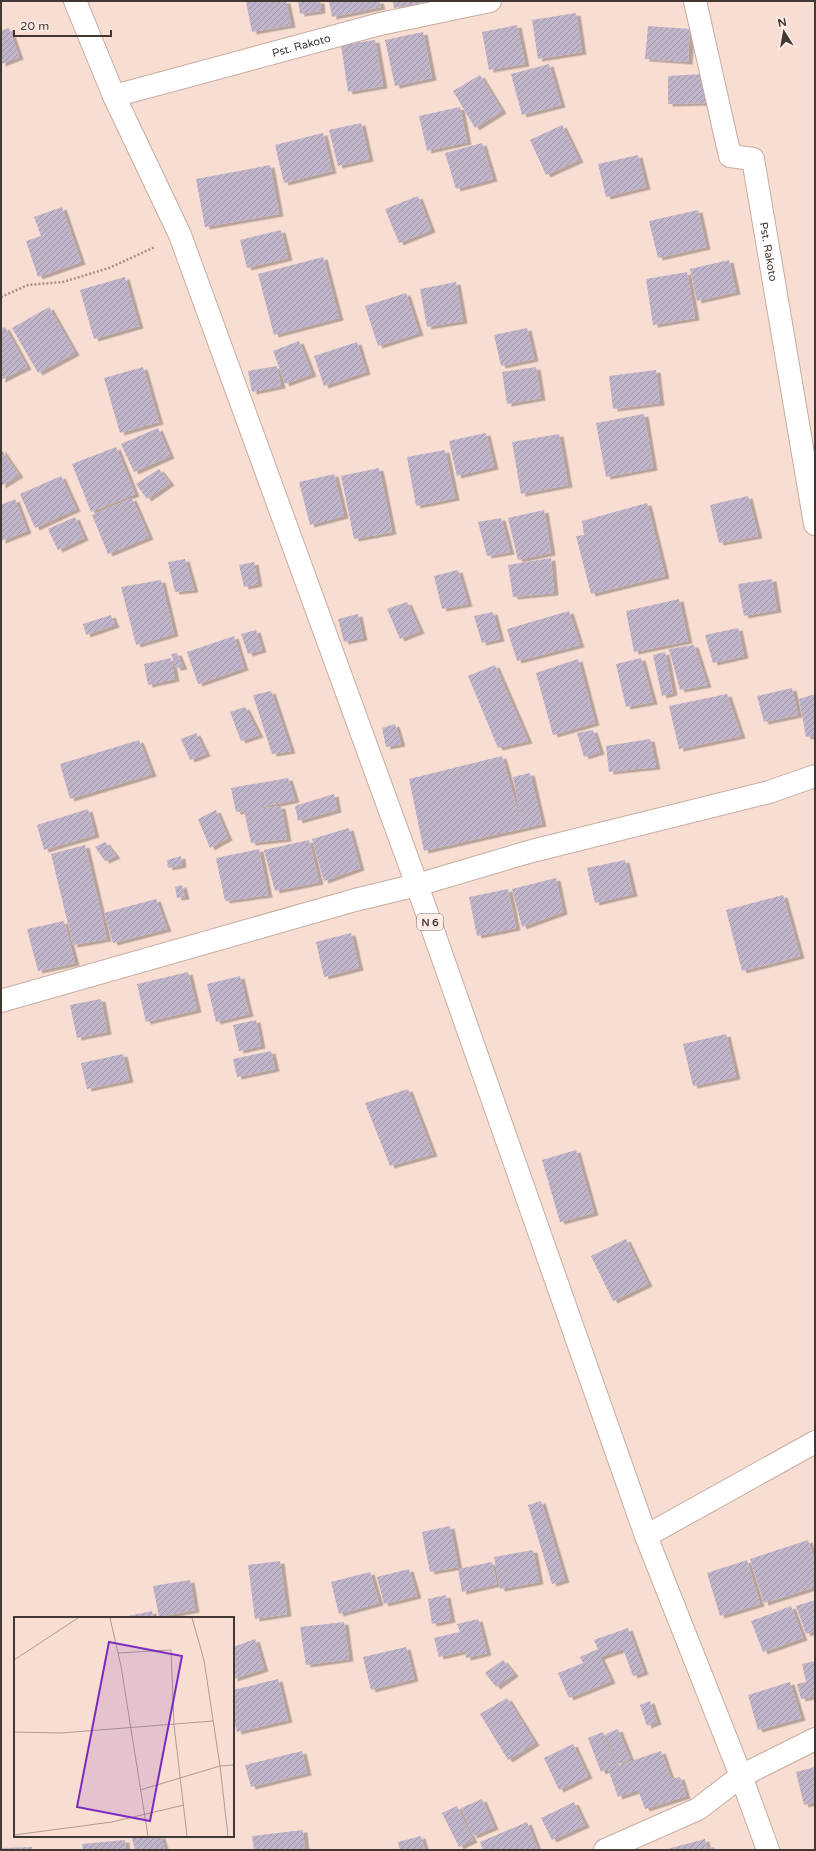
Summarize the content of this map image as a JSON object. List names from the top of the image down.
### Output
{
  "streets": {
    "street": ["Pst. Rakoto", "N 6"]
  },
  "crossings": [
    ["Pst. Rakoto", "N 6"]
  ],
  "scale_bar": "20 m",
  "north": "top"
}
